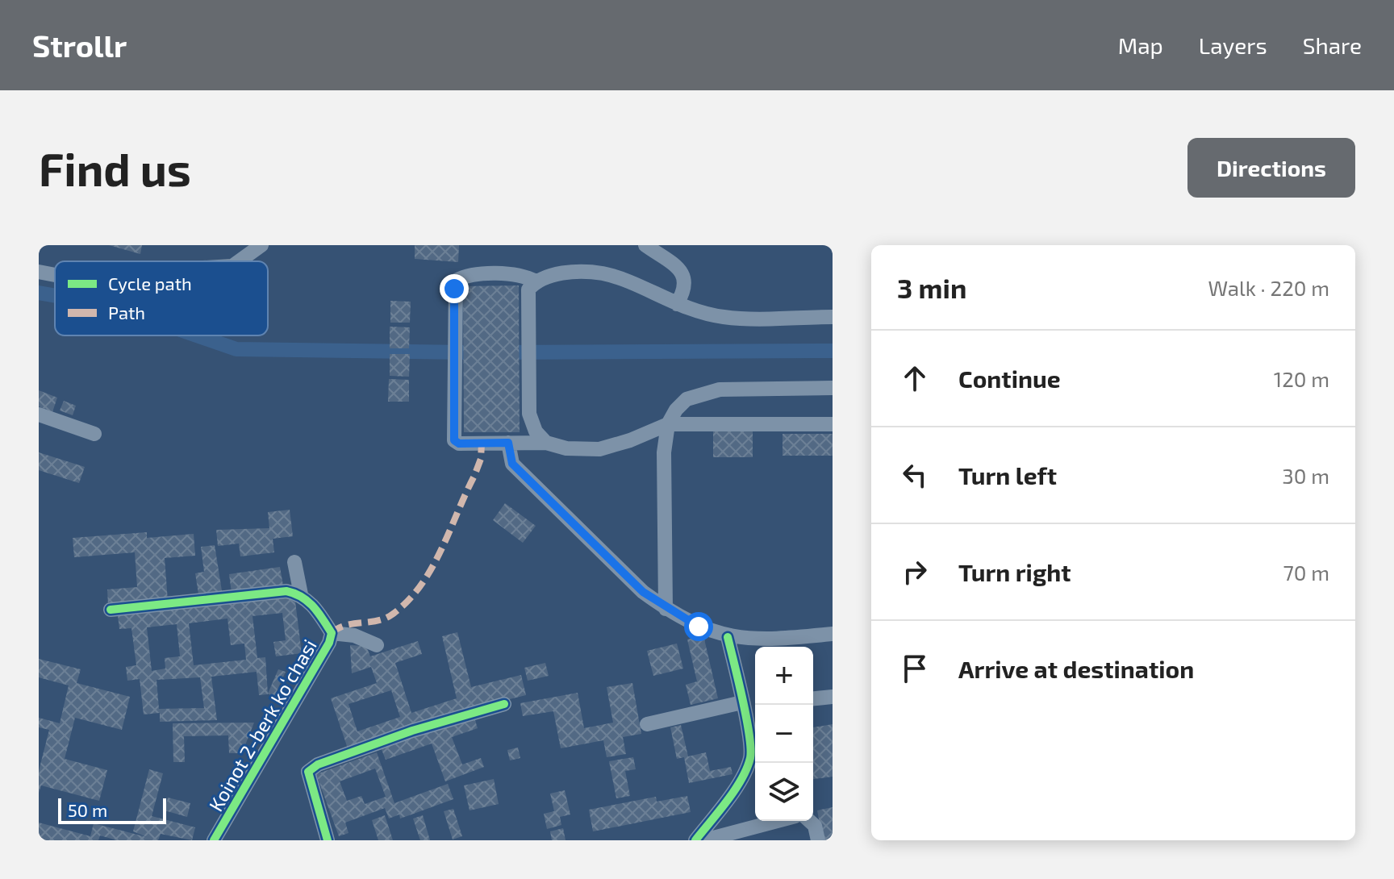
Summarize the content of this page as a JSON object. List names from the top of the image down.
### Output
{
  "streets": {
    "street": ["Koinot 2-berk koʻchasi"]
  },
  "legend": ["Cycle path", "Path"],
  "scale_bar": "50 m",
  "page": {
    "header": "Strollr",
    "nav": ["Map", "Layers", "Share"],
    "buttons": "Directions",
    "title": "Find us",
    "heading": ["3 min", "Walk · 220 m"],
    "list": [
      ["Continue", "120 m"],
      ["Turn left", "30 m"],
      ["Turn right", "70 m"],
      "Arrive at destination"
    ],
    "map_buttons": ["+", "−"],
    "scale": "50 m"
  }
}
